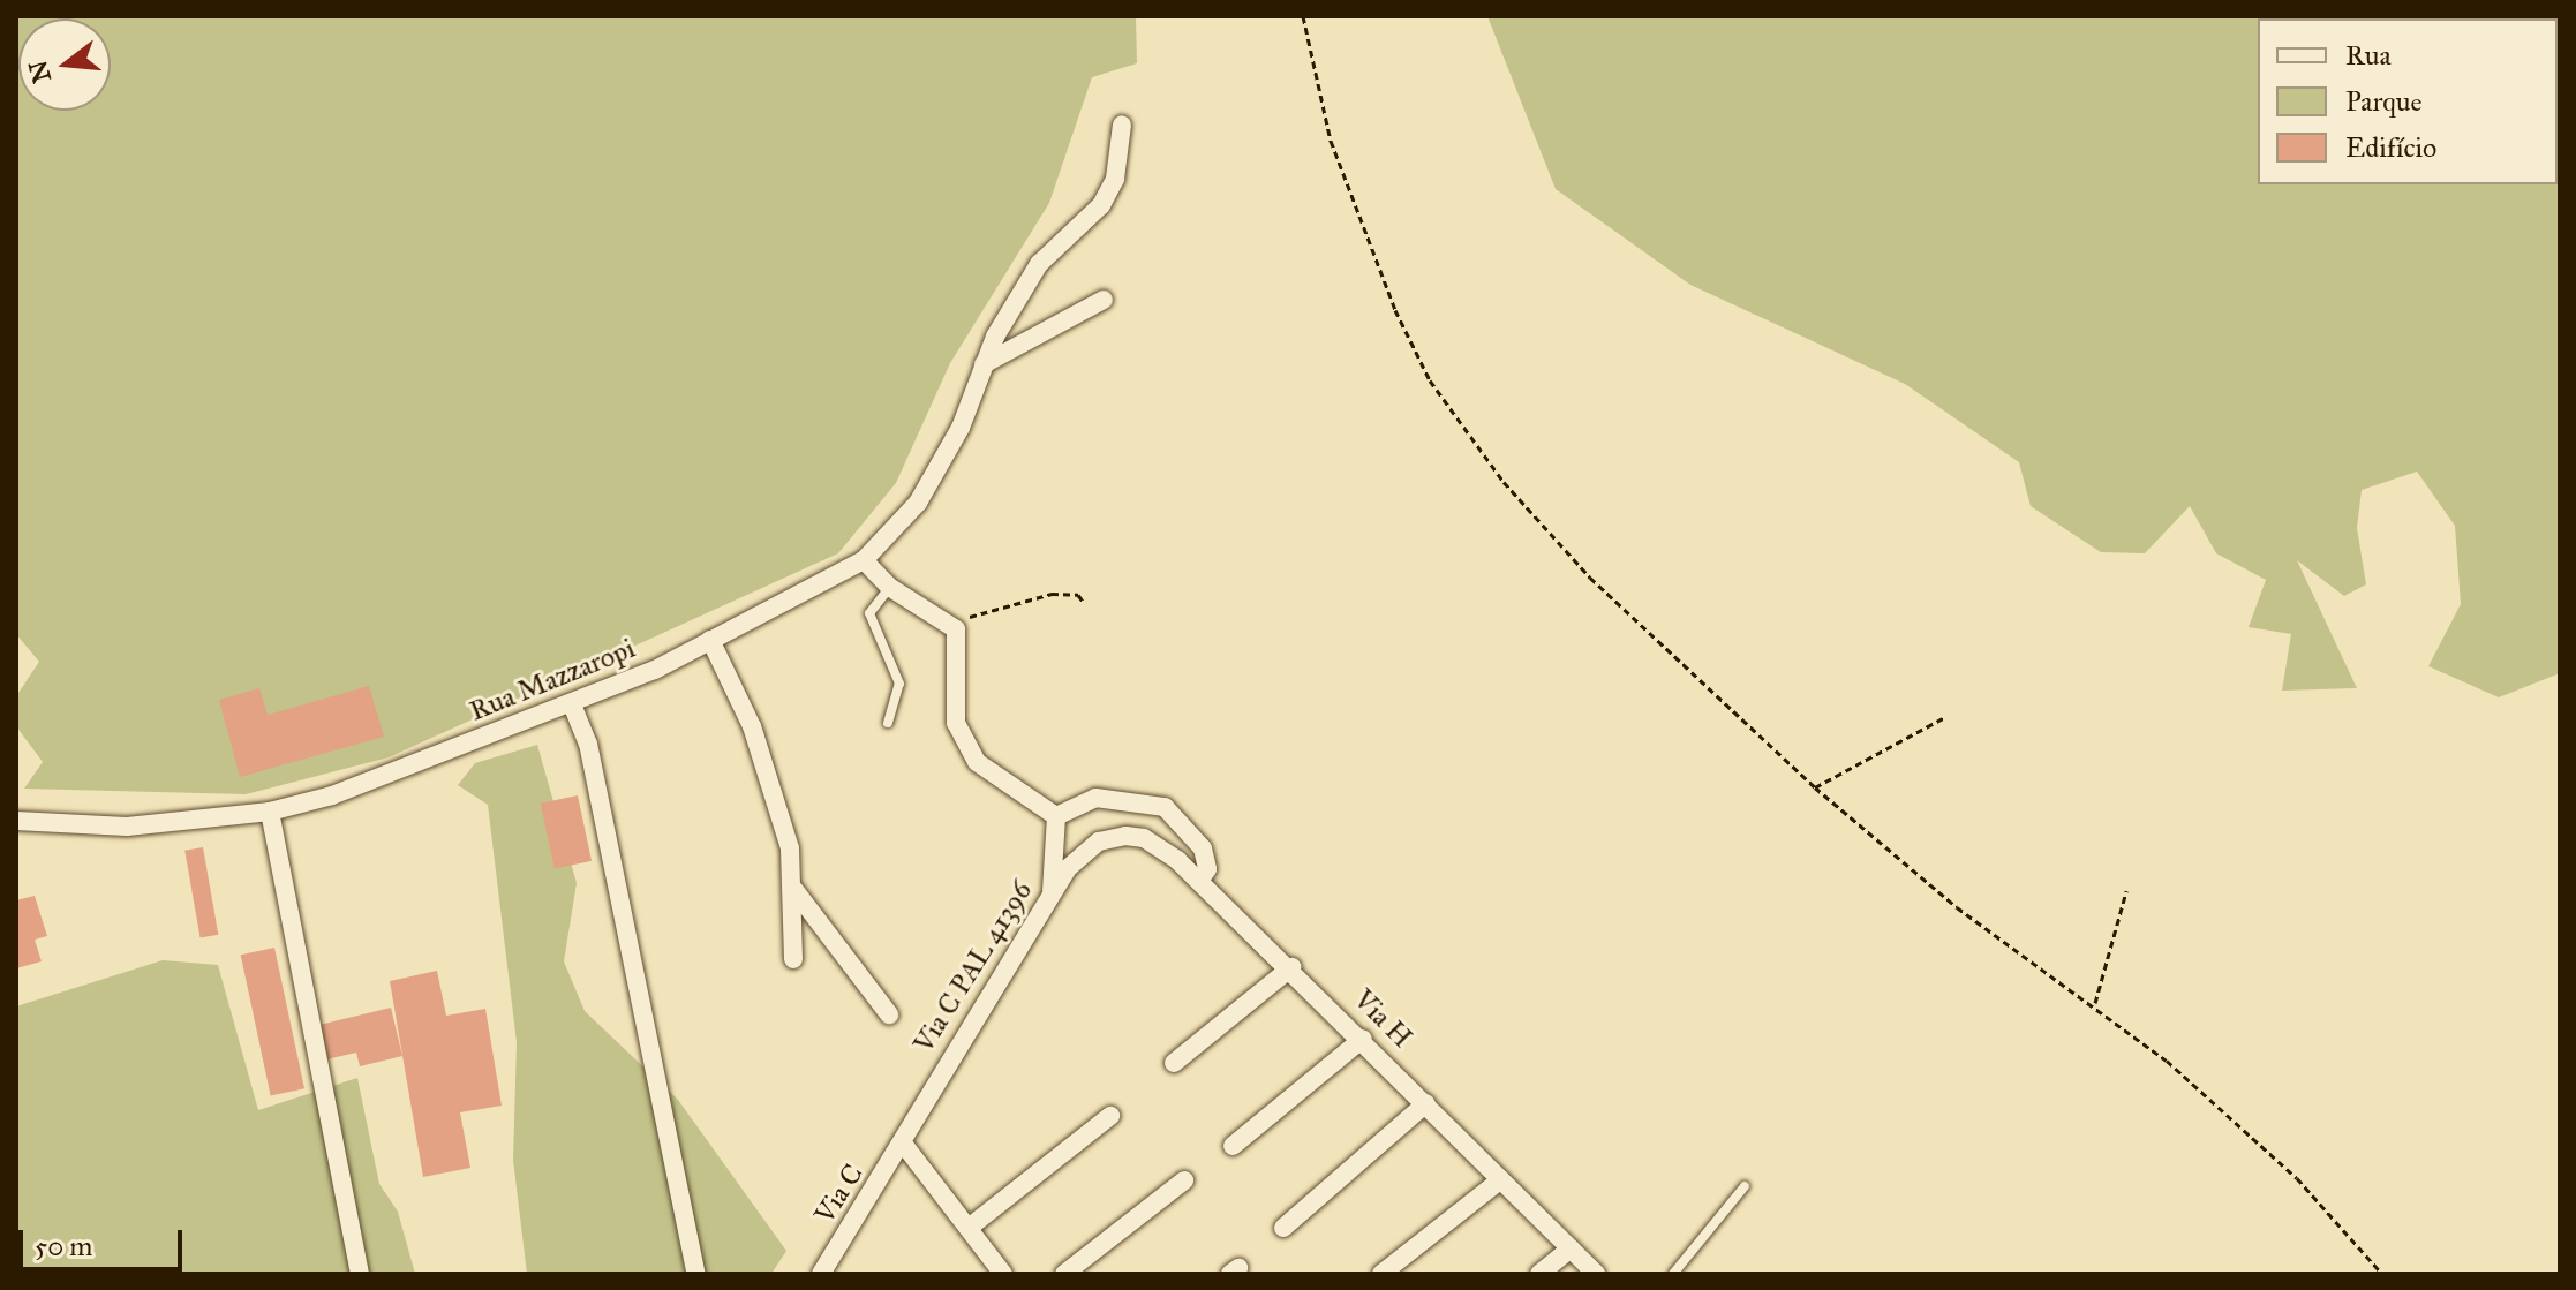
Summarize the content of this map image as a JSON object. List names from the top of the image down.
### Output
{
  "streets": {
    "street": [
      "Rua Mazzaropi",
      "Via C PAL 41396",
      "Via H",
      "Via C"
    ]
  },
  "crossings": [
    ["Via C PAL 41396", "Via H"],
    ["Via C PAL 41396", "Via C"]
  ],
  "legend": ["Rua", "Parque", "Edifício"],
  "scale_bar": "50 m",
  "north": "left"
}
